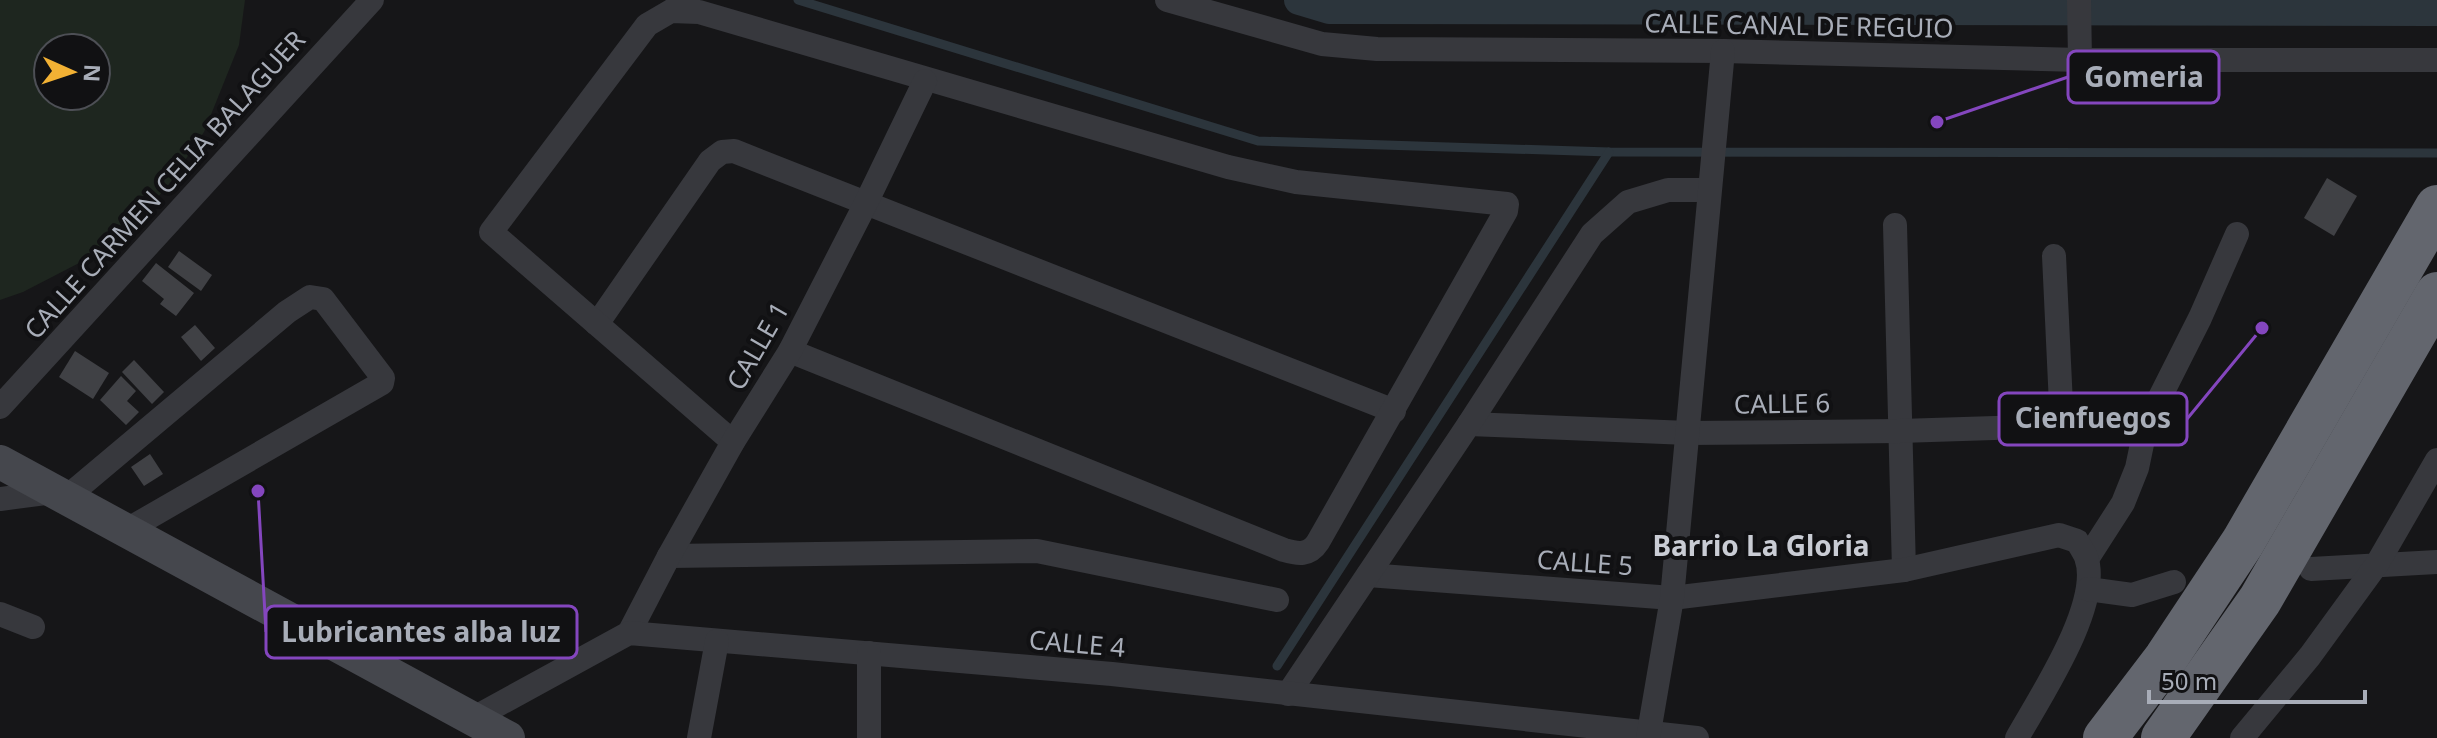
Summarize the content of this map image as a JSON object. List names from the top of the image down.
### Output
{
  "streets": {
    "street": [
      "CALLE CANAL DE REGUIO",
      "CALLE CARMEN CELIA BALAGUER",
      "CALLE 1",
      "CALLE 6",
      "CALLE 5",
      "CALLE 4"
    ]
  },
  "crossings": [
    ["CALLE 1", "CALLE 4"]
  ],
  "districts": ["Barrio La Gloria"],
  "places": ["Gomeria", "Cienfuegos", "Lubricantes alba luz"],
  "scale_bar": "50 m",
  "north": "right"
}
